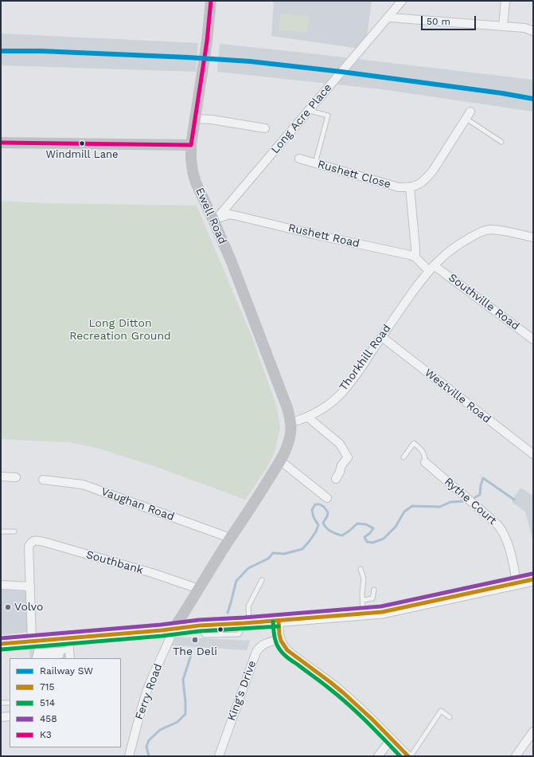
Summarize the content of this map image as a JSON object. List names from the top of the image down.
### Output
{
  "streets": {
    "street": [
      "Long Acre Place",
      "Rushett Close",
      "Ewell Road",
      "Rushett Road",
      "Southville Road",
      "Thorkhill Road",
      "Westville Road",
      "Rythe Court",
      "Vaughan Road",
      "Southbank",
      "King's Drive",
      "Ferry Road"
    ]
  },
  "crossings": [
    ["Long Acre Place", "Ewell Road"],
    ["Long Acre Place", "Rushett Road"],
    ["Ewell Road", "Rushett Road"],
    ["Ewell Road", "Thorkhill Road"],
    ["Rushett Road", "Southville Road"],
    ["Rushett Road", "Thorkhill Road"],
    ["Southville Road", "Thorkhill Road"],
    ["Thorkhill Road", "Westville Road"]
  ],
  "parks": ["Long Ditton Recreation Ground"],
  "places": ["Windmill Lane", "Volvo", "The Deli"],
  "lines": [
    "transit line K3",
    "rail line SW",
    "transit line 458",
    "transit line 715",
    "transit line 514"
  ],
  "legend": [
    "Railway SW",
    "715",
    "514",
    "458",
    "K3"
  ],
  "scale_bar": "50 m"
}
